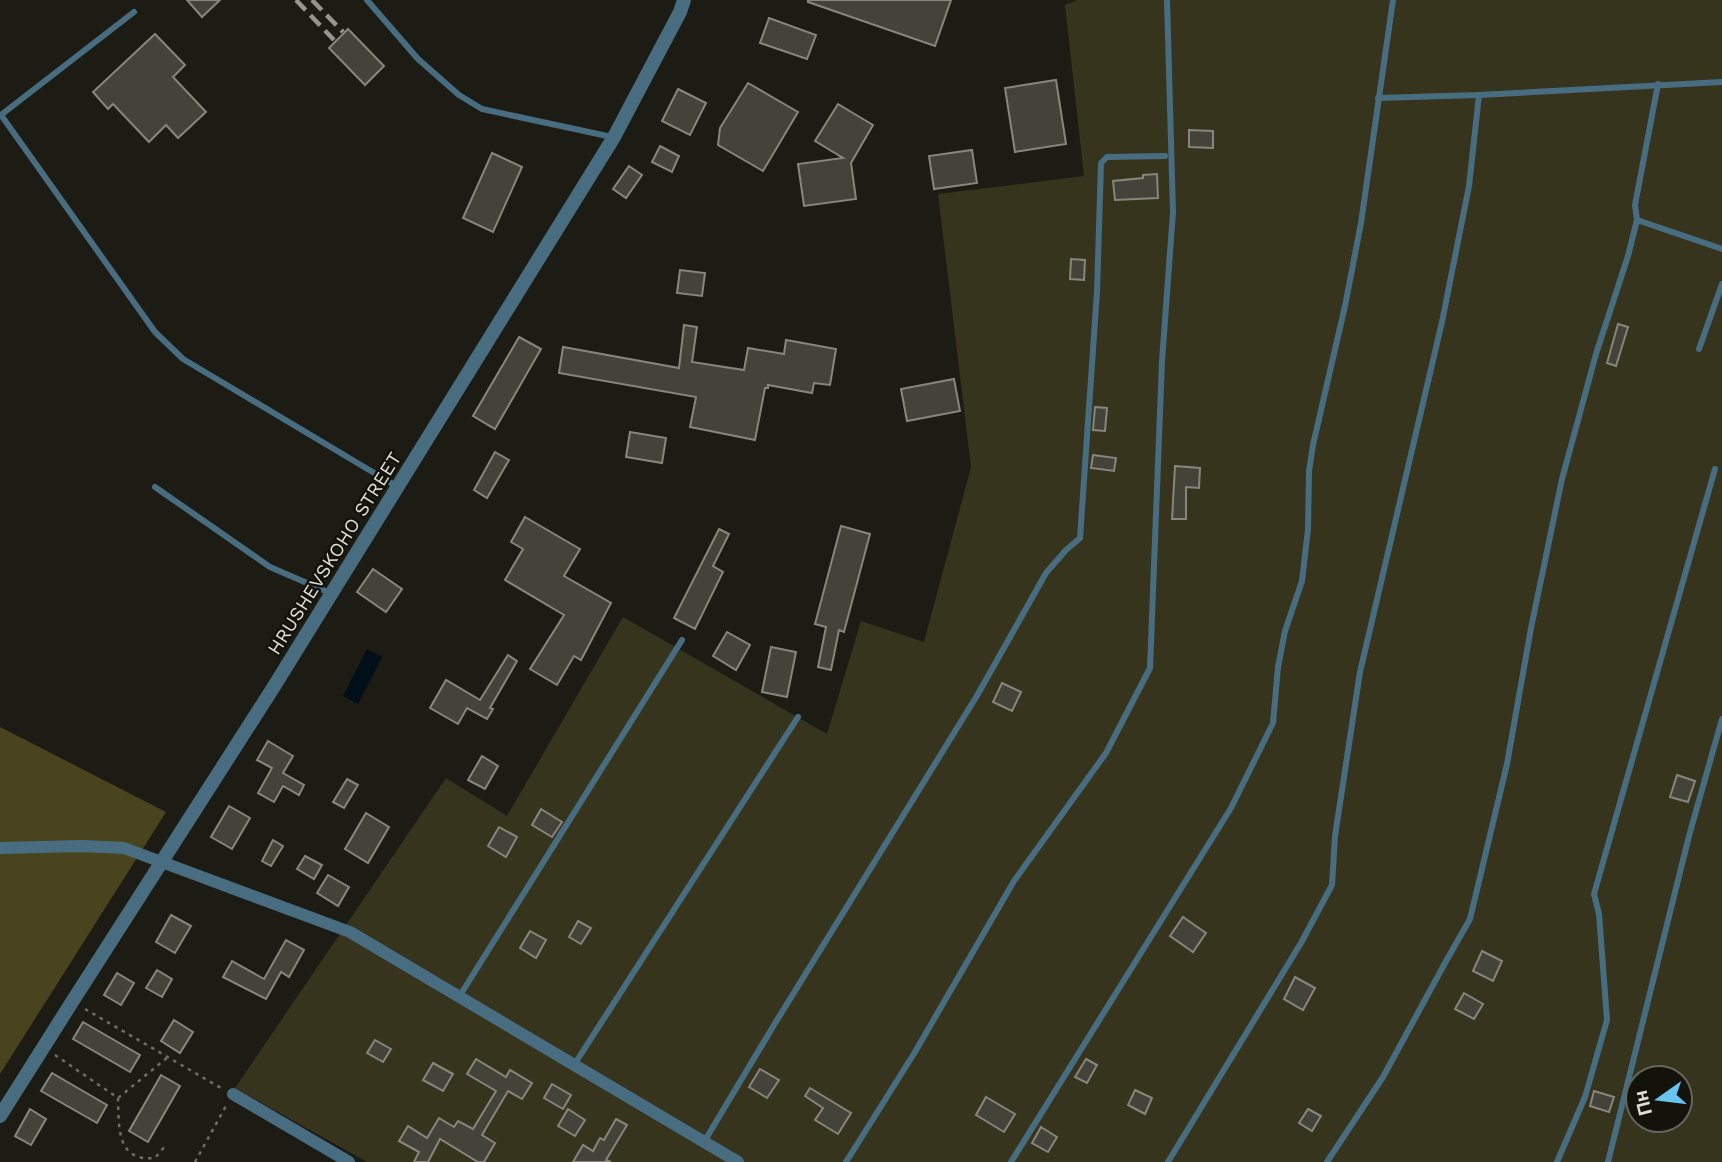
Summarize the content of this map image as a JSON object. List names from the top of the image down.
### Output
{
  "streets": {
    "street": ["HRUSHEVSKOHO STREET"]
  },
  "north": "left"
}
